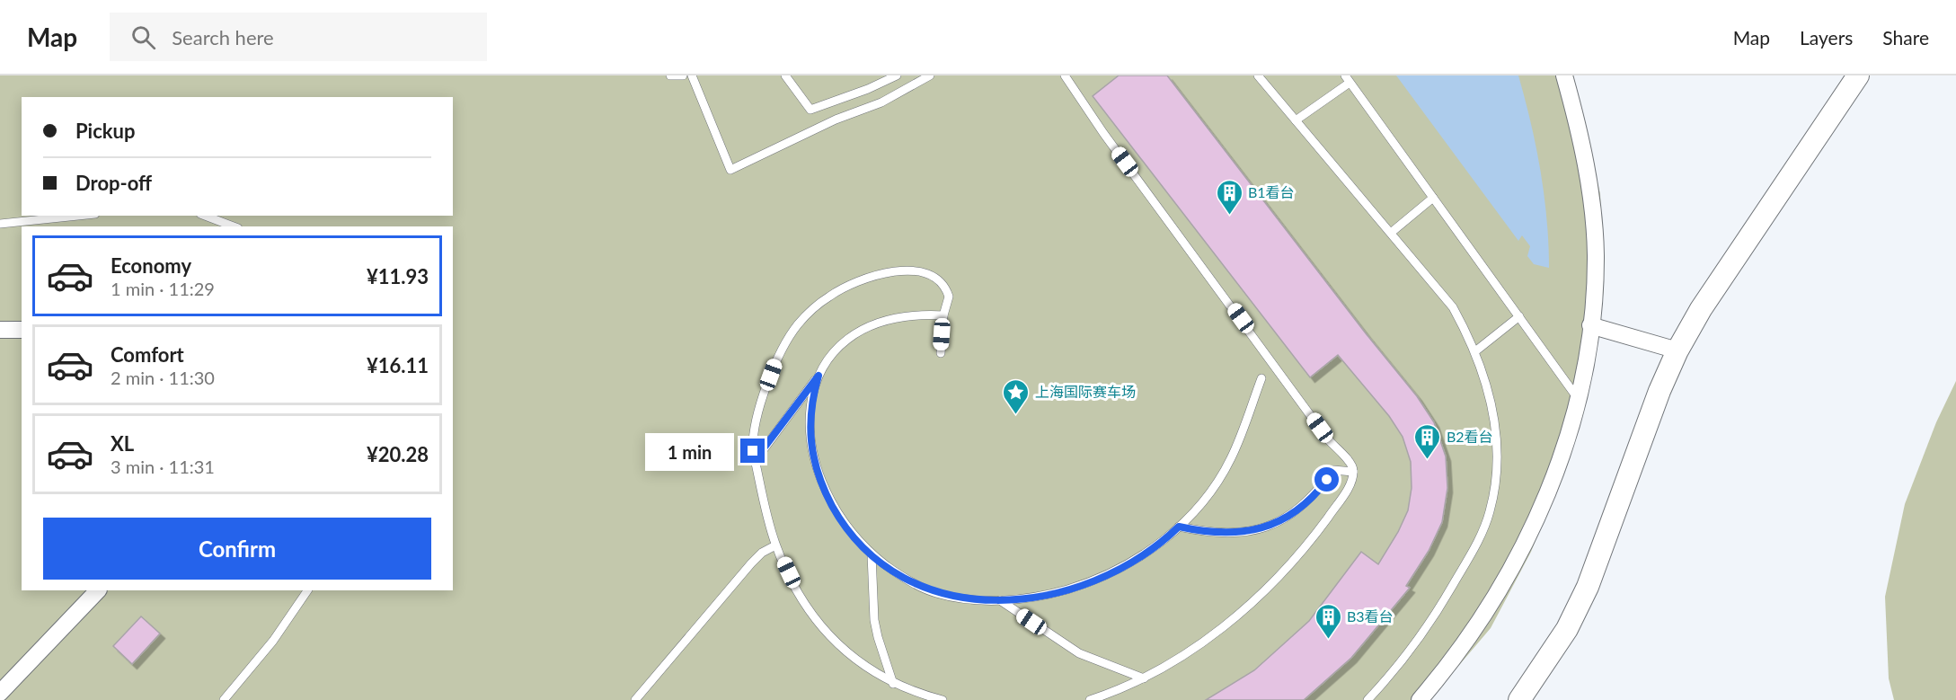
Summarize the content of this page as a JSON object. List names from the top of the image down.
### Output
{
  "places": {
    "building": ["B1看台", "B2看台", "B3看台"],
    "place": ["上海国际赛车场"]
  },
  "page": {
    "header": "Map",
    "search": "Search here",
    "nav": ["Map", "Layers", "Share"],
    "banner": ["Pickup", "Drop-off"],
    "list": [
      {
        "name": "Economy",
        "note": "1 min · 11:29",
        "value": "¥11.93"
      },
      {
        "name": "Comfort",
        "note": "2 min · 11:30",
        "value": "¥16.11"
      },
      {
        "name": "XL",
        "note": "3 min · 11:31",
        "value": "¥20.28"
      }
    ],
    "bubble": "1 min",
    "buttons": "Confirm"
  }
}
